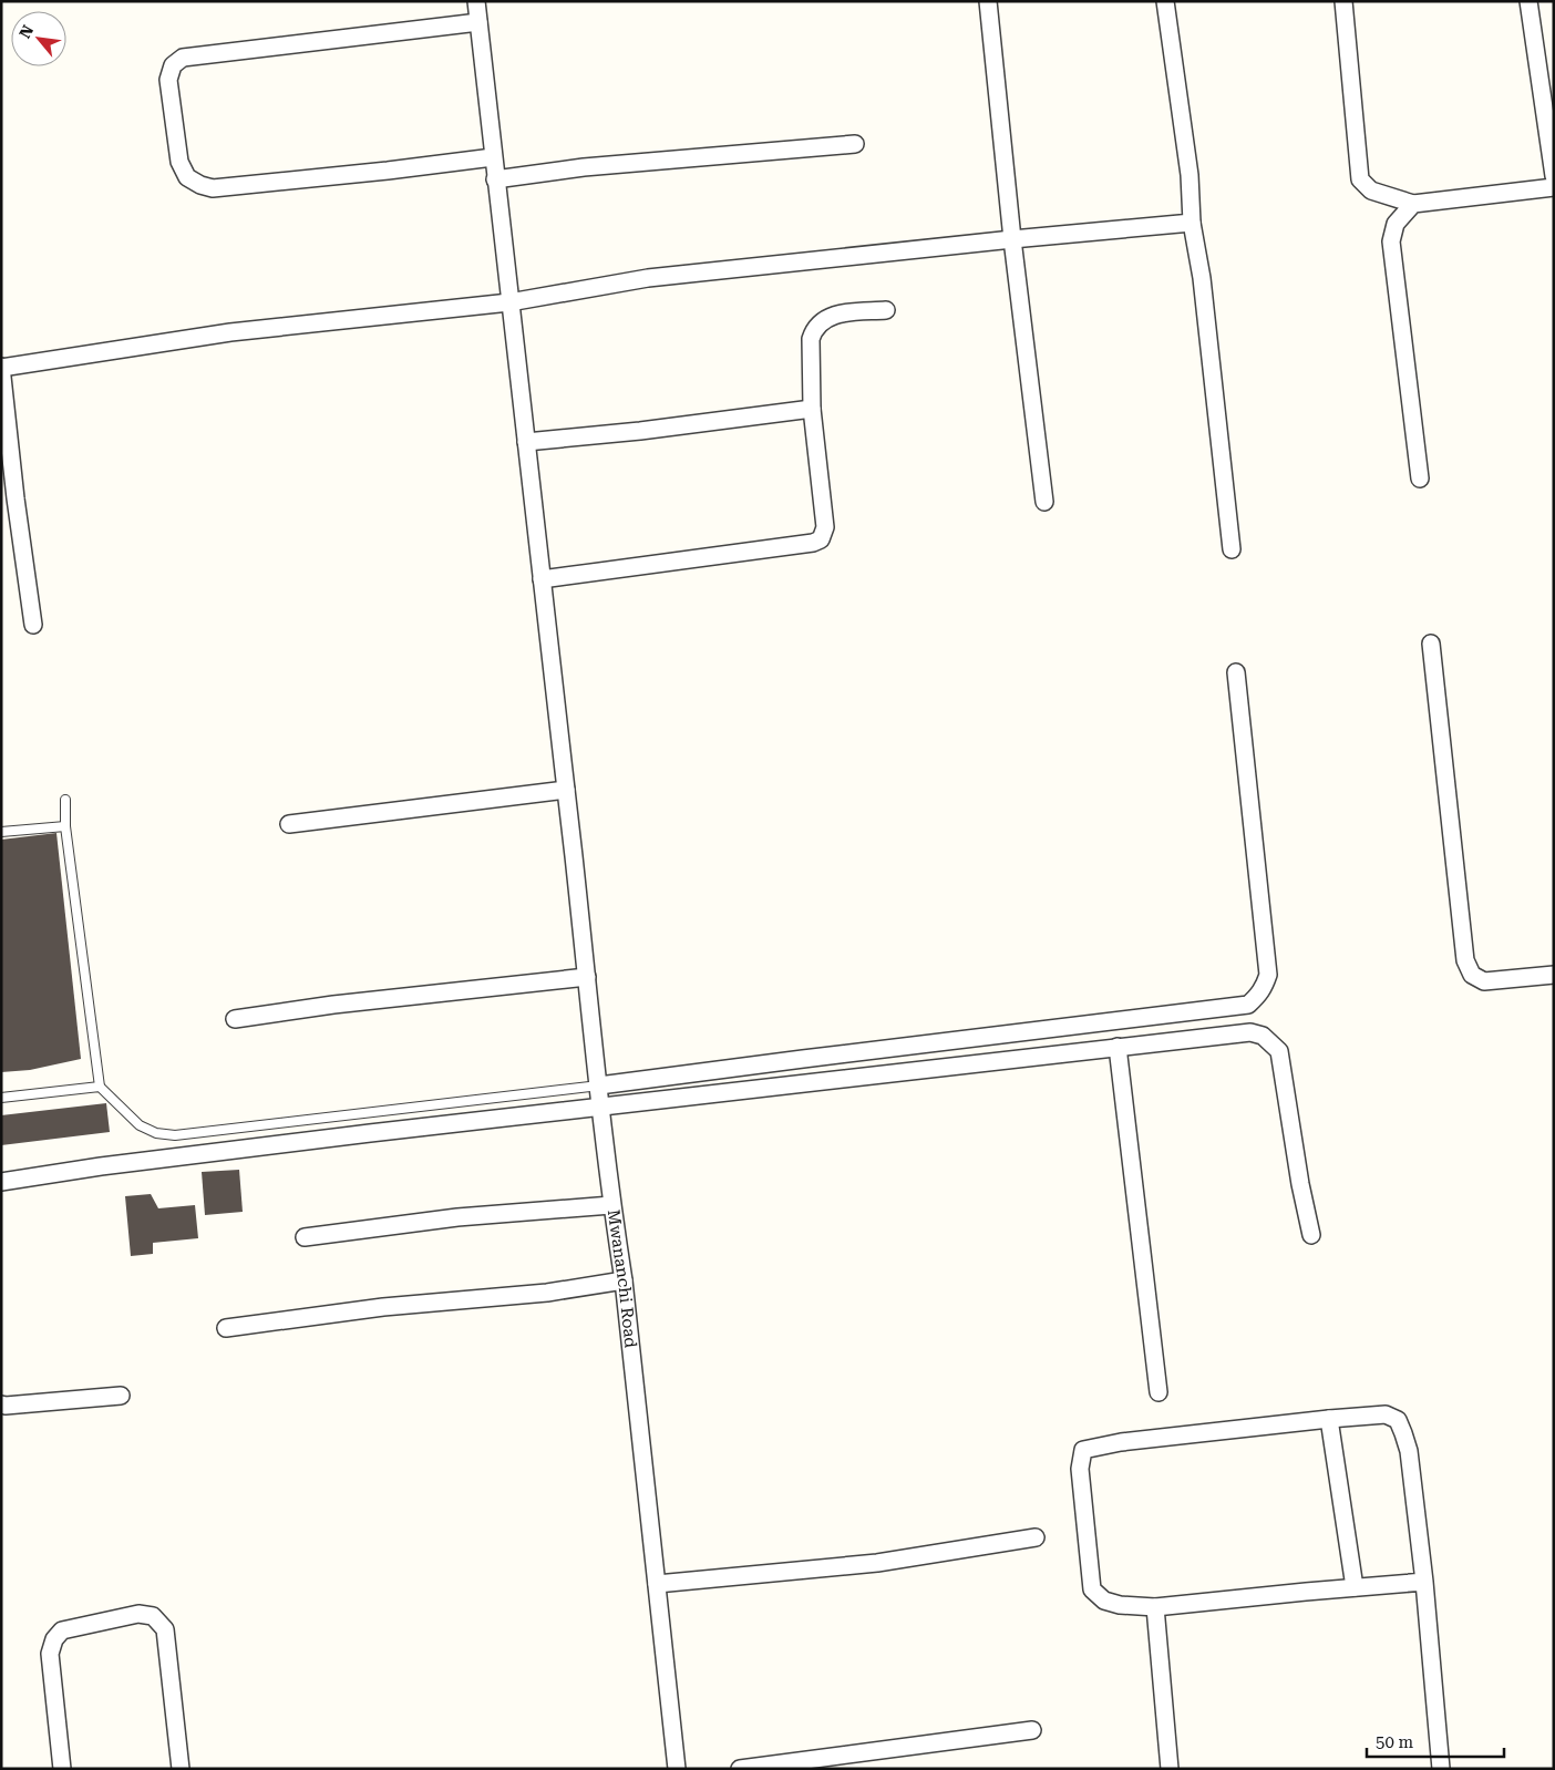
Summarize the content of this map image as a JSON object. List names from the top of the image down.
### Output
{
  "streets": {
    "street": ["Mwananchi Road"]
  },
  "scale_bar": "50 m",
  "north": "top left"
}
